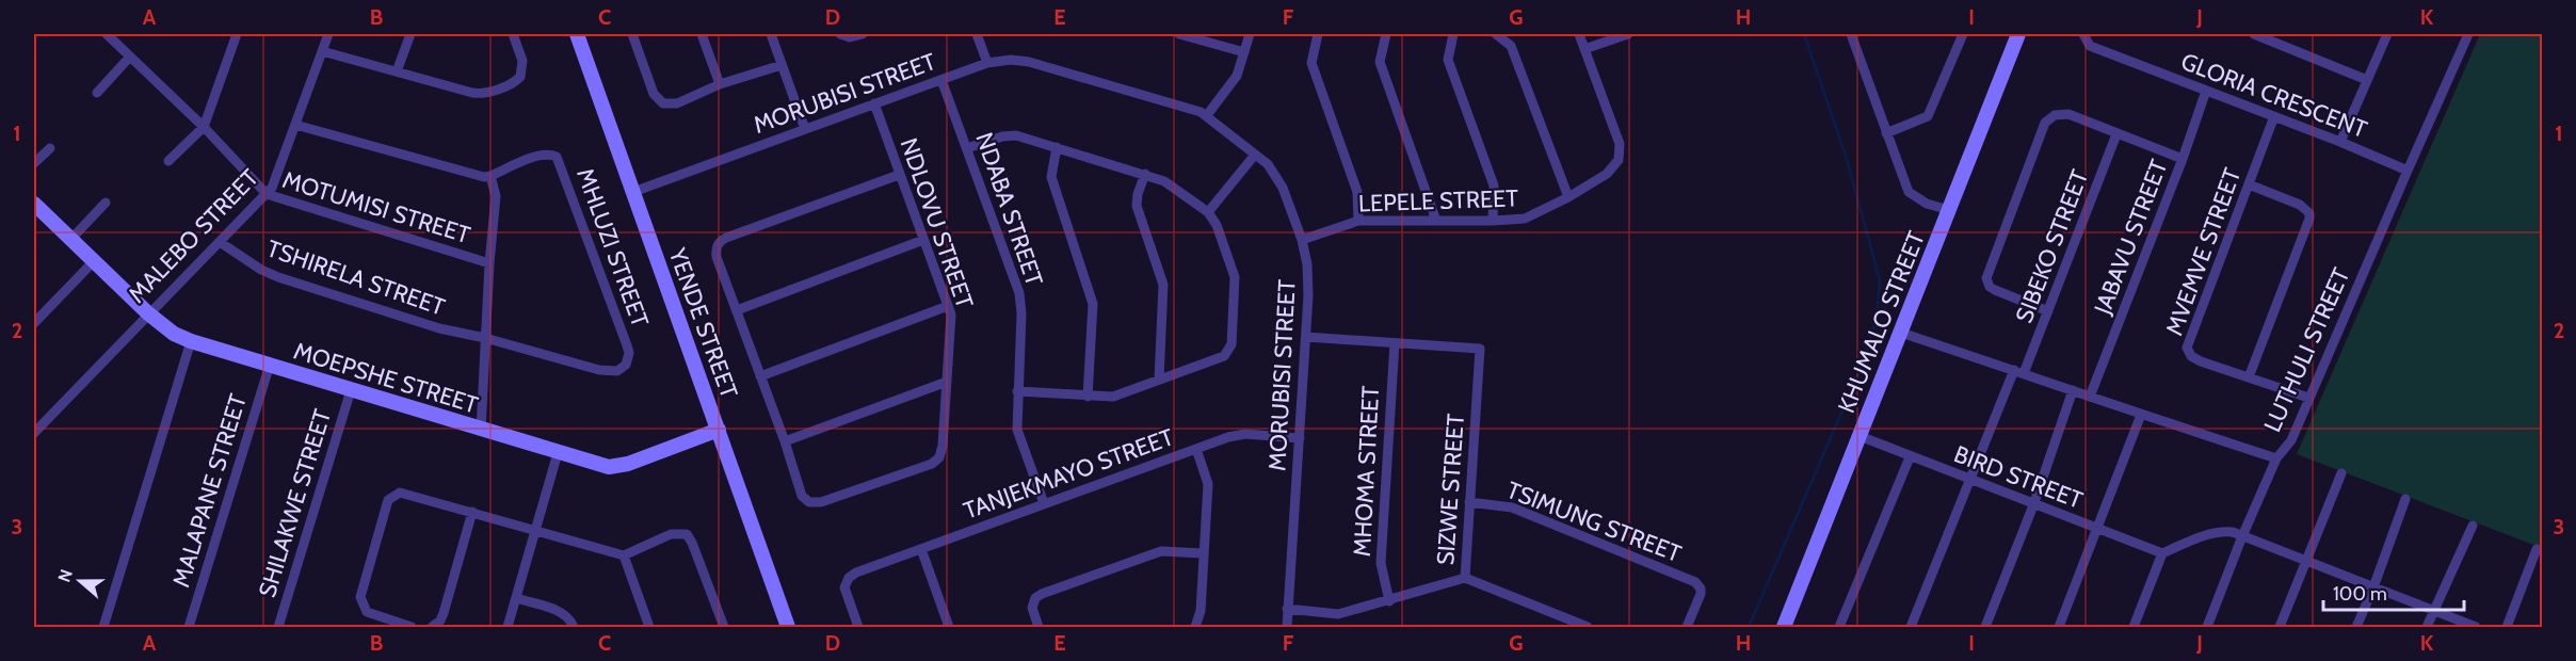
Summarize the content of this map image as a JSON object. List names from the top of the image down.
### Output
{
  "streets": {
    "street": [
      "MORUBISI STREET",
      "GLORIA CRESCENT",
      "LEPELE STREET",
      "MOTUMISI STREET",
      "NDABA STREET",
      "NDLOVU STREET",
      "MALEBO STREET",
      "JABAVU STREET",
      "SIBEKO STREET",
      "MHLUZI STREET",
      "MVEMVE STREET",
      "TSHIRELA STREET",
      "KHUMALO STREET",
      "YENDE STREET",
      "LUTHULI STREET",
      "MOEPSHE STREET",
      "MHOMA STREET",
      "TANJEKMAYO STREET",
      "BIRD STREET",
      "SIZWE STREET",
      "MALAPANE STREET",
      "SHILAKWE STREET",
      "TSIMUNG STREET"
    ]
  },
  "crossings": [
    ["MORUBISI STREET", "LEPELE STREET"],
    ["MORUBISI STREET", "NDABA STREET"],
    ["MORUBISI STREET", "NDLOVU STREET"],
    ["MORUBISI STREET", "YENDE STREET"],
    ["MORUBISI STREET", "TANJEKMAYO STREET"],
    ["GLORIA CRESCENT", "JABAVU STREET"],
    ["GLORIA CRESCENT", "MVEMVE STREET"],
    ["GLORIA CRESCENT", "LUTHULI STREET"],
    ["MOTUMISI STREET", "MALEBO STREET"],
    ["NDABA STREET", "TANJEKMAYO STREET"],
    ["MALEBO STREET", "TSHIRELA STREET"],
    ["MALEBO STREET", "MOEPSHE STREET"],
    ["JABAVU STREET", "LUTHULI STREET"],
    ["SIBEKO STREET", "LUTHULI STREET"],
    ["SIBEKO STREET", "BIRD STREET"],
    ["MHLUZI STREET", "TSHIRELA STREET"],
    ["MVEMVE STREET", "LUTHULI STREET"],
    ["KHUMALO STREET", "LUTHULI STREET"],
    ["KHUMALO STREET", "BIRD STREET"],
    ["YENDE STREET", "MOEPSHE STREET"],
    ["MOEPSHE STREET", "MALAPANE STREET"],
    ["MOEPSHE STREET", "SHILAKWE STREET"],
    ["MHOMA STREET", "SIZWE STREET"],
    ["SIZWE STREET", "TSIMUNG STREET"]
  ],
  "scale_bar": "100 m",
  "north": "left",
  "grid": {
    "columns": [
      "A",
      "B",
      "C",
      "D",
      "E",
      "F",
      "G",
      "H",
      "I",
      "J",
      "K"
    ],
    "rows": ["1", "2", "3"]
  }
}
